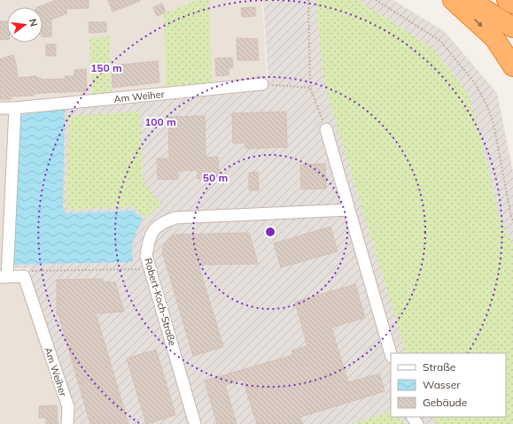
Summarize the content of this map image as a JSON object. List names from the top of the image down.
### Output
{
  "streets": {
    "street": ["Am Weiher", "Robert-Koch-Straße"]
  },
  "legend": ["Straße", "Wasser", "Gebäude"],
  "north": "right",
  "rings": ["150 m", "100 m", "50 m"]
}
